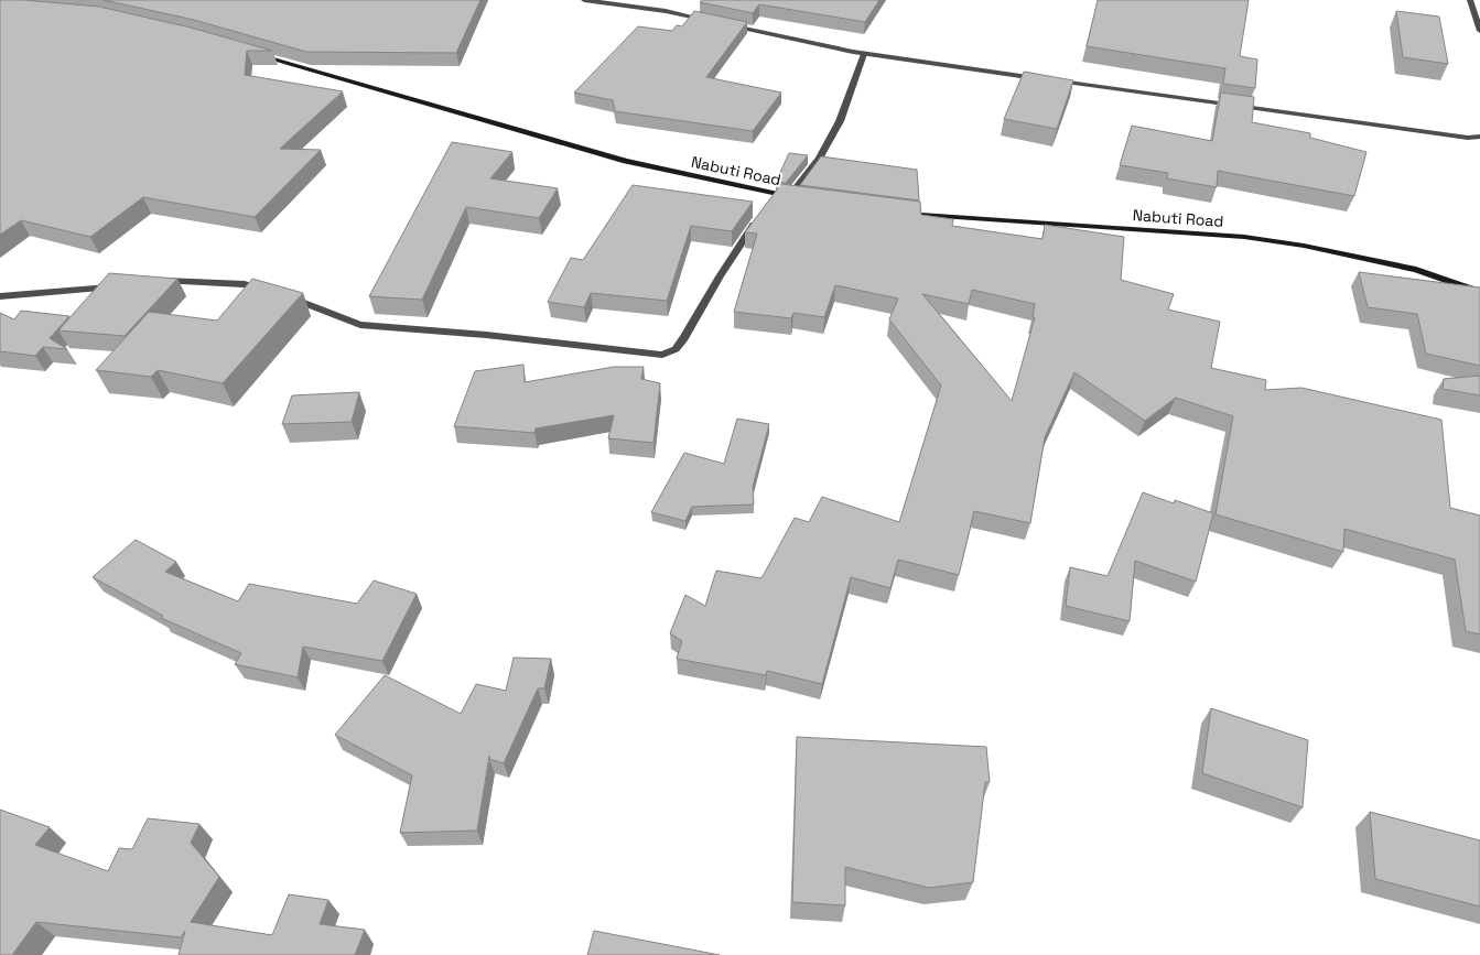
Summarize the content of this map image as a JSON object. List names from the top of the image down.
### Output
{
  "streets": {
    "street": ["Nabuti Road"]
  }
}
